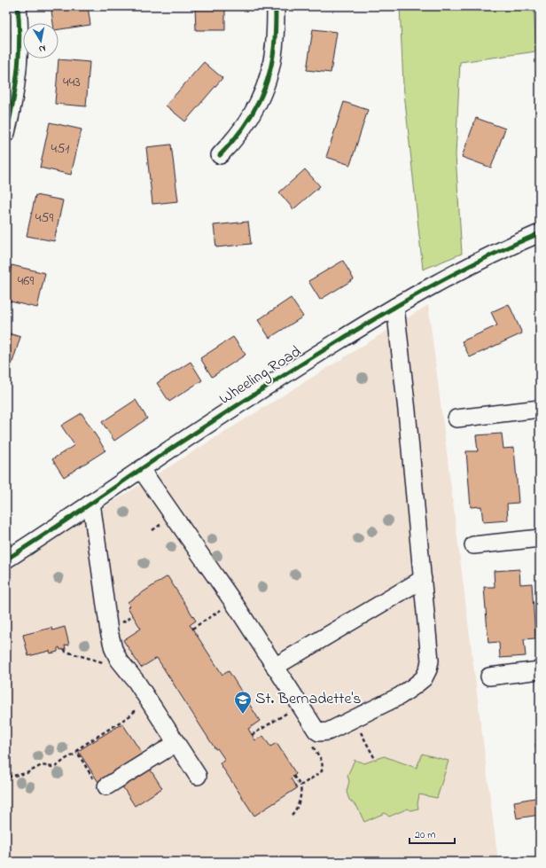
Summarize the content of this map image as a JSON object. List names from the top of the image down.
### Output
{
  "streets": {
    "street": ["Wheeling Road"]
  },
  "places": {
    "school or university": ["St. Bernadette's"]
  },
  "house_numbers": [
    "443",
    "451",
    "459",
    "469"
  ],
  "scale_bar": "20 m",
  "north": "bottom"
}
